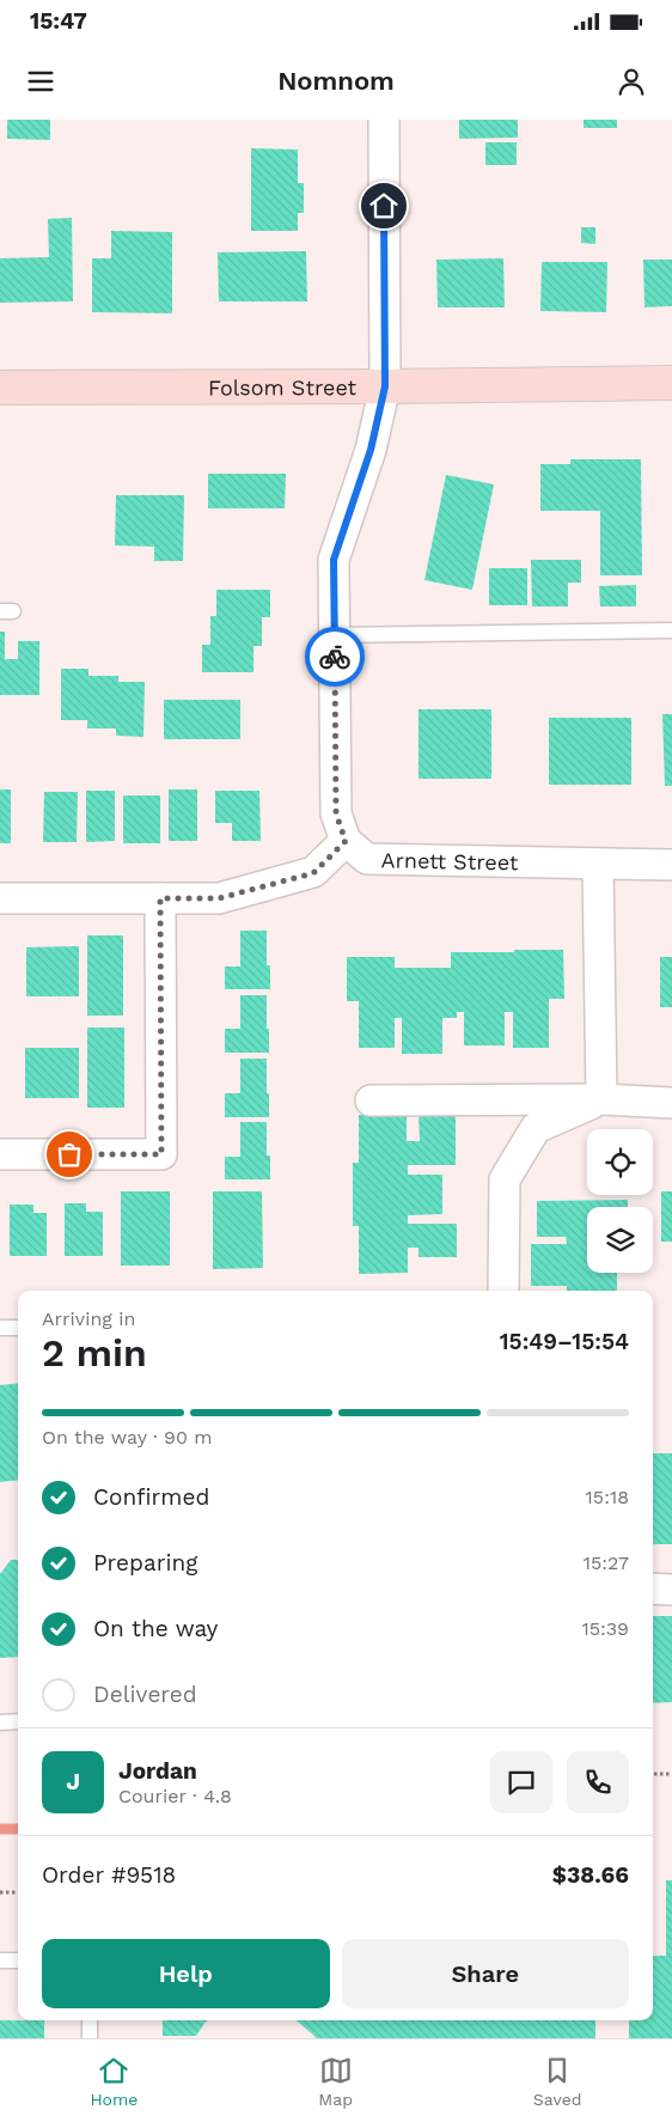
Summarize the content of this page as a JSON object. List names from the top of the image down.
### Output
{
  "streets": {
    "main road": ["Folsom Street"],
    "street": ["Arnett Street"]
  },
  "page": {
    "status": "15:47",
    "header": "Nomnom",
    "heading": ["2 min", "Arriving in", "15:49–15:54"],
    "panel": [
      "Jordan",
      "Courier · 4.8",
      "Order #9518",
      "$38.66"
    ],
    "bar": "On the way · 90 m",
    "list": [
      ["Confirmed", "15:18"],
      ["Preparing", "15:27"],
      ["On the way", "15:39"],
      "Delivered"
    ],
    "round": "J",
    "buttons": ["Help", "Share"],
    "tabs": ["Home", "Map", "Saved"]
  }
}
